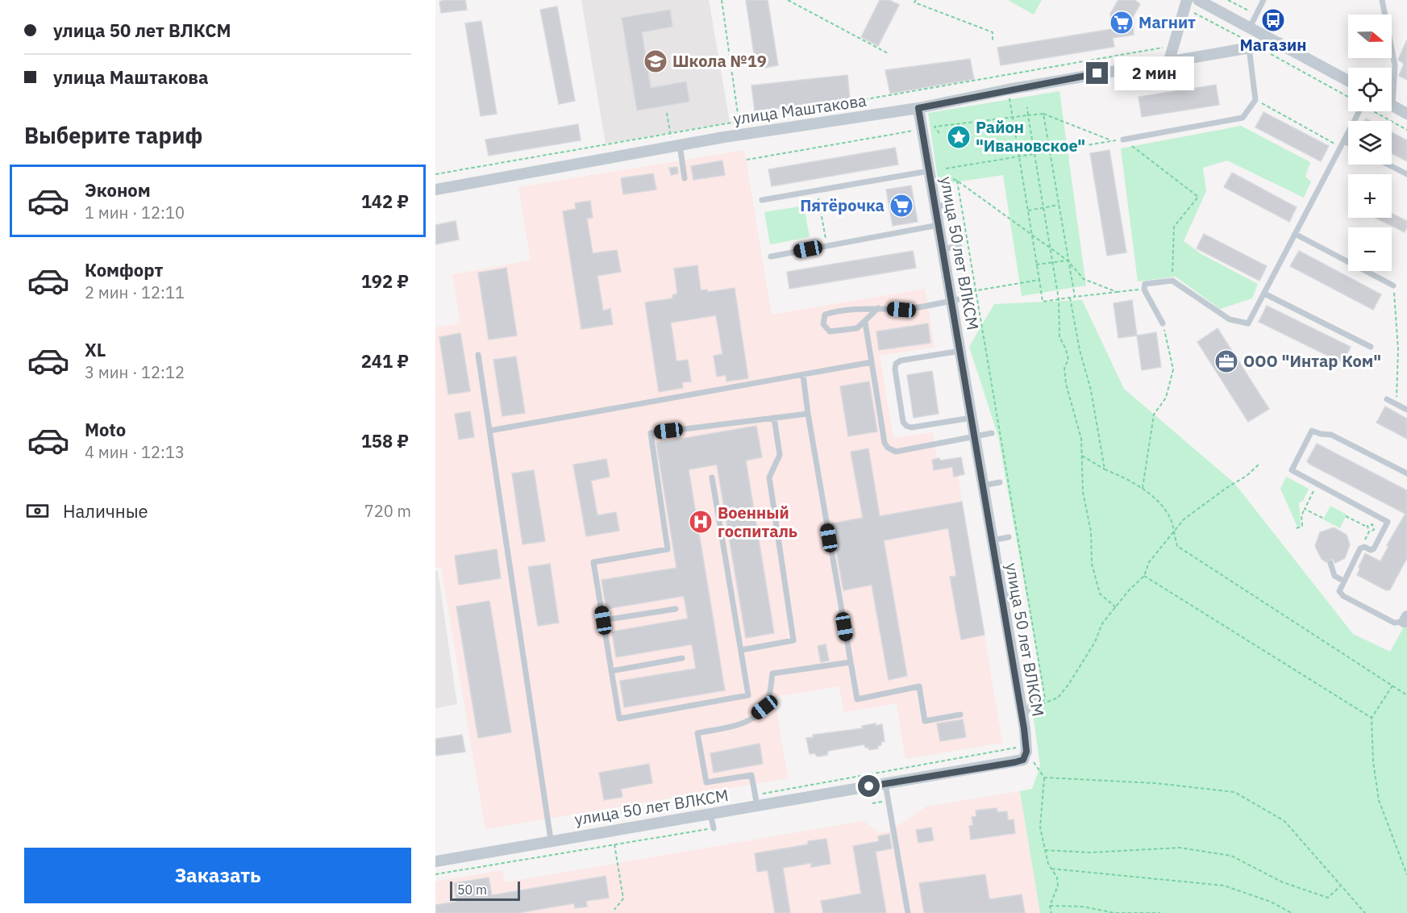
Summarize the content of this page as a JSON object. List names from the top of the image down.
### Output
{
  "streets": {
    "street": ["улица Маштакова", "улица 50 лет ВЛКСМ"]
  },
  "crossings": [
    ["улица Маштакова", "улица 50 лет ВЛКСМ"]
  ],
  "places": {
    "bus stop": ["Магазин"],
    "supermarket": ["Магнит", "Пятёрочка"],
    "school or university": ["Школа №19"],
    "place": ["Район \"Ивановское\""],
    "office": ["ООО \"Интар Ком\""],
    "hospital": ["Военный госпиталь"]
  },
  "scale_bar": "50 m",
  "north": "right",
  "page": {
    "banner": ["улица 50 лет ВЛКСМ", "улица Маштакова"],
    "map_buttons": ["+", "−"],
    "bubble": "2 мин",
    "heading": "Выберите тариф",
    "list": [
      {
        "name": "Эконом",
        "note": "1 мин · 12:10",
        "value": "142 ₽"
      },
      {
        "name": "Комфорт",
        "note": "2 мин · 12:11",
        "value": "192 ₽"
      },
      {
        "name": "XL",
        "note": "3 мин · 12:12",
        "value": "241 ₽"
      },
      {
        "name": "Moto",
        "note": "4 мин · 12:13",
        "value": "158 ₽"
      }
    ],
    "pay": ["Наличные", "720 m"],
    "buttons": "Заказать",
    "scale": "50 m"
  }
}
